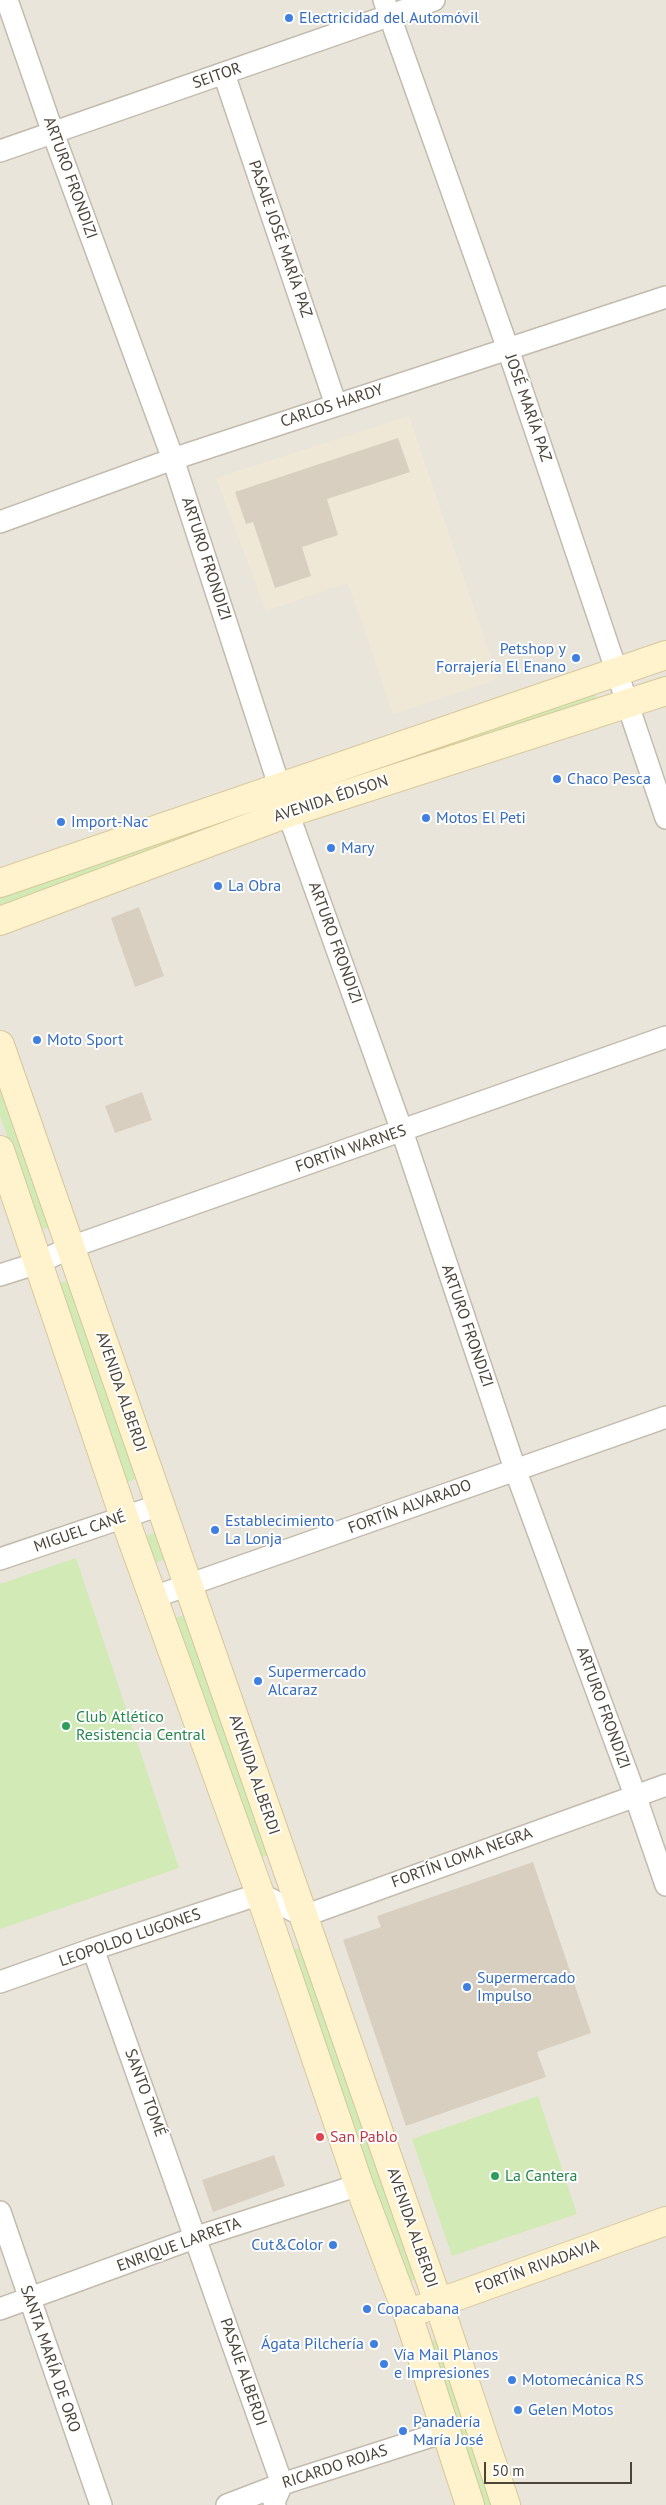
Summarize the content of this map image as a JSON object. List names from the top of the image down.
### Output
{
  "streets": {
    "main road": ["AVENIDA ÉDISON", "AVENIDA ALBERDI", "FORTÍN RIVADAVIA"],
    "street": [
      "SEITOR",
      "ARTURO FRONDIZI",
      "PASAJE JOSÉ MARÍA PAZ",
      "CARLOS HARDY",
      "JOSÉ MARÍA PAZ",
      "FORTÍN WARNES",
      "FORTÍN ALVARADO",
      "MIGUEL CANÉ",
      "FORTÍN LOMA NEGRA",
      "LEOPOLDO LUGONES",
      "SANTO TOMÉ",
      "ENRIQUE LARRETA",
      "SANTA MARÍA DE ORO",
      "PASAJE ALBERDI",
      "RICARDO ROJAS"
    ]
  },
  "crossings": [
    ["SEITOR", "ARTURO FRONDIZI"],
    ["SEITOR", "PASAJE JOSÉ MARÍA PAZ"],
    ["SEITOR", "JOSÉ MARÍA PAZ"],
    ["ARTURO FRONDIZI", "CARLOS HARDY"],
    ["ARTURO FRONDIZI", "AVENIDA ÉDISON"],
    ["ARTURO FRONDIZI", "FORTÍN WARNES"],
    ["ARTURO FRONDIZI", "FORTÍN ALVARADO"],
    ["ARTURO FRONDIZI", "FORTÍN LOMA NEGRA"],
    ["PASAJE JOSÉ MARÍA PAZ", "CARLOS HARDY"],
    ["CARLOS HARDY", "JOSÉ MARÍA PAZ"],
    ["JOSÉ MARÍA PAZ", "AVENIDA ÉDISON"],
    ["FORTÍN WARNES", "AVENIDA ALBERDI"],
    ["AVENIDA ALBERDI", "FORTÍN ALVARADO"],
    ["AVENIDA ALBERDI", "MIGUEL CANÉ"],
    ["AVENIDA ALBERDI", "FORTÍN LOMA NEGRA"],
    ["AVENIDA ALBERDI", "LEOPOLDO LUGONES"],
    ["AVENIDA ALBERDI", "ENRIQUE LARRETA"],
    ["AVENIDA ALBERDI", "FORTÍN RIVADAVIA"],
    ["AVENIDA ALBERDI", "RICARDO ROJAS"],
    ["LEOPOLDO LUGONES", "SANTO TOMÉ"],
    ["SANTO TOMÉ", "ENRIQUE LARRETA"],
    ["SANTO TOMÉ", "PASAJE ALBERDI"],
    ["ENRIQUE LARRETA", "SANTA MARÍA DE ORO"],
    ["ENRIQUE LARRETA", "PASAJE ALBERDI"],
    ["PASAJE ALBERDI", "RICARDO ROJAS"]
  ],
  "places": [
    "Electricidad del Automóvil",
    "Petshop y Forrajería El Enano",
    "Chaco Pesca",
    "Motos El Peti",
    "Import-Nac",
    "Mary",
    "La Obra",
    "Moto Sport",
    "Establecimiento La Lonja",
    "Supermercado Alcaraz",
    "Club Atlético Resistencia Central",
    "Supermercado Impulso",
    "San Pablo",
    "La Cantera",
    "Cut&Color",
    "Copacabana",
    "Ágata Pilchería",
    "Vía Mail Planos e Impresiones",
    "Motomecánica RS",
    "Gelen Motos",
    "Panadería María José"
  ],
  "scale_bar": "50 m"
}
